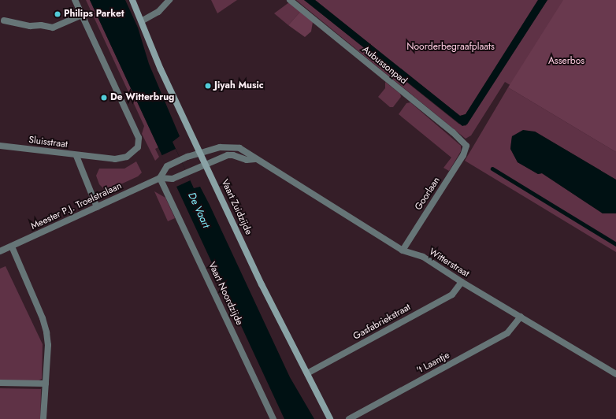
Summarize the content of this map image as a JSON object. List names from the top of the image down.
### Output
{
  "streets": {
    "main road": ["Vaart Zuidzijde"],
    "street": [
      "Aubussonpad",
      "Sluisstraat",
      "Goorlaan",
      "Meester P.J. Troelstralaan",
      "Witterstraat",
      "Vaart Noordzijde",
      "Gasfabriekstraat",
      "'t Laantje"
    ]
  },
  "crossings": [
    ["Aubussonpad", "Goorlaan"],
    ["Sluisstraat", "Meester P.J. Troelstralaan"],
    ["Goorlaan", "Witterstraat"],
    ["Meester P.J. Troelstralaan", "Vaart Zuidzijde"],
    ["Meester P.J. Troelstralaan", "Witterstraat"],
    ["Meester P.J. Troelstralaan", "Vaart Noordzijde"],
    ["Vaart Zuidzijde", "Witterstraat"],
    ["Vaart Zuidzijde", "Gasfabriekstraat"],
    ["Witterstraat", "Gasfabriekstraat"],
    ["Witterstraat", "'t Laantje"]
  ],
  "water": ["De Vaart"],
  "parks": ["Noorderbegraafplaats", "Asserbos"],
  "places": ["Philips Parket", "Jiyah Music", "De Witterbrug"]
}
